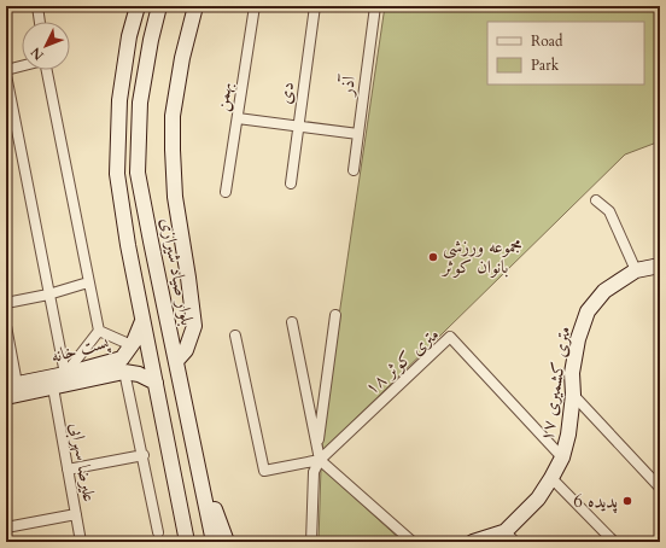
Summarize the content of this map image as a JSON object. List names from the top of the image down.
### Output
{
  "streets": {
    "street": [
      "آذر",
      "دی",
      "بهمن",
      "بلوار صیاد شیرازی",
      "پست خانه",
      "۱۸ متری کوثر",
      "۱۷ متری کشمیری",
      "علیرضا سهرابی"
    ]
  },
  "crossings": [
    ["۱۸ متری کوثر", "۱۷ متری کشمیری"]
  ],
  "places": ["مجموعه ورزشی بانوان کوثر", "پدیده 6"],
  "legend": ["Road", "Park"],
  "north": "bottom left"
}
